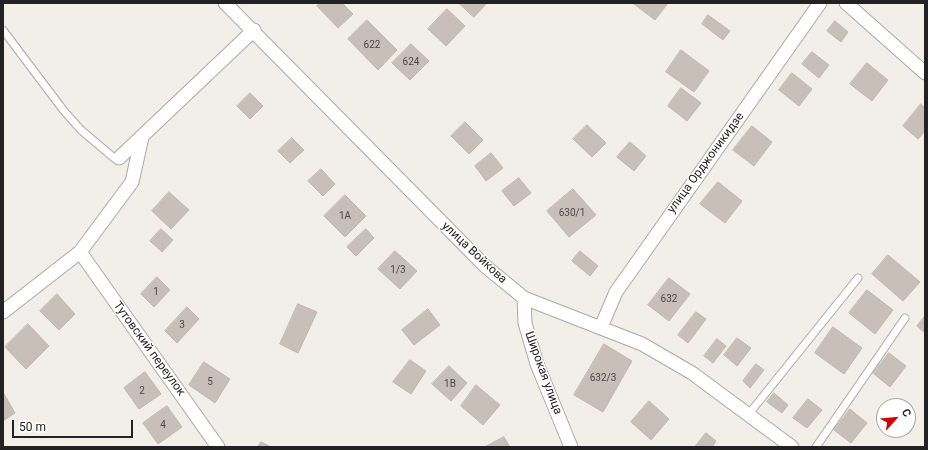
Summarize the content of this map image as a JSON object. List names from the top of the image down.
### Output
{
  "streets": {
    "street": [
      "улица Орджоникидзе",
      "улица Войкова",
      "Тутовский переулок",
      "Широкая улица"
    ]
  },
  "crossings": [
    ["улица Орджоникидзе", "улица Войкова"],
    ["улица Войкова", "Широкая улица"]
  ],
  "house_numbers": [
    "622",
    "624",
    "630/1",
    "1А",
    "1/3",
    "1",
    "632",
    "3",
    "632/3",
    "5",
    "1В",
    "2",
    "4"
  ],
  "scale_bar": "50 m",
  "north": "top right"
}
